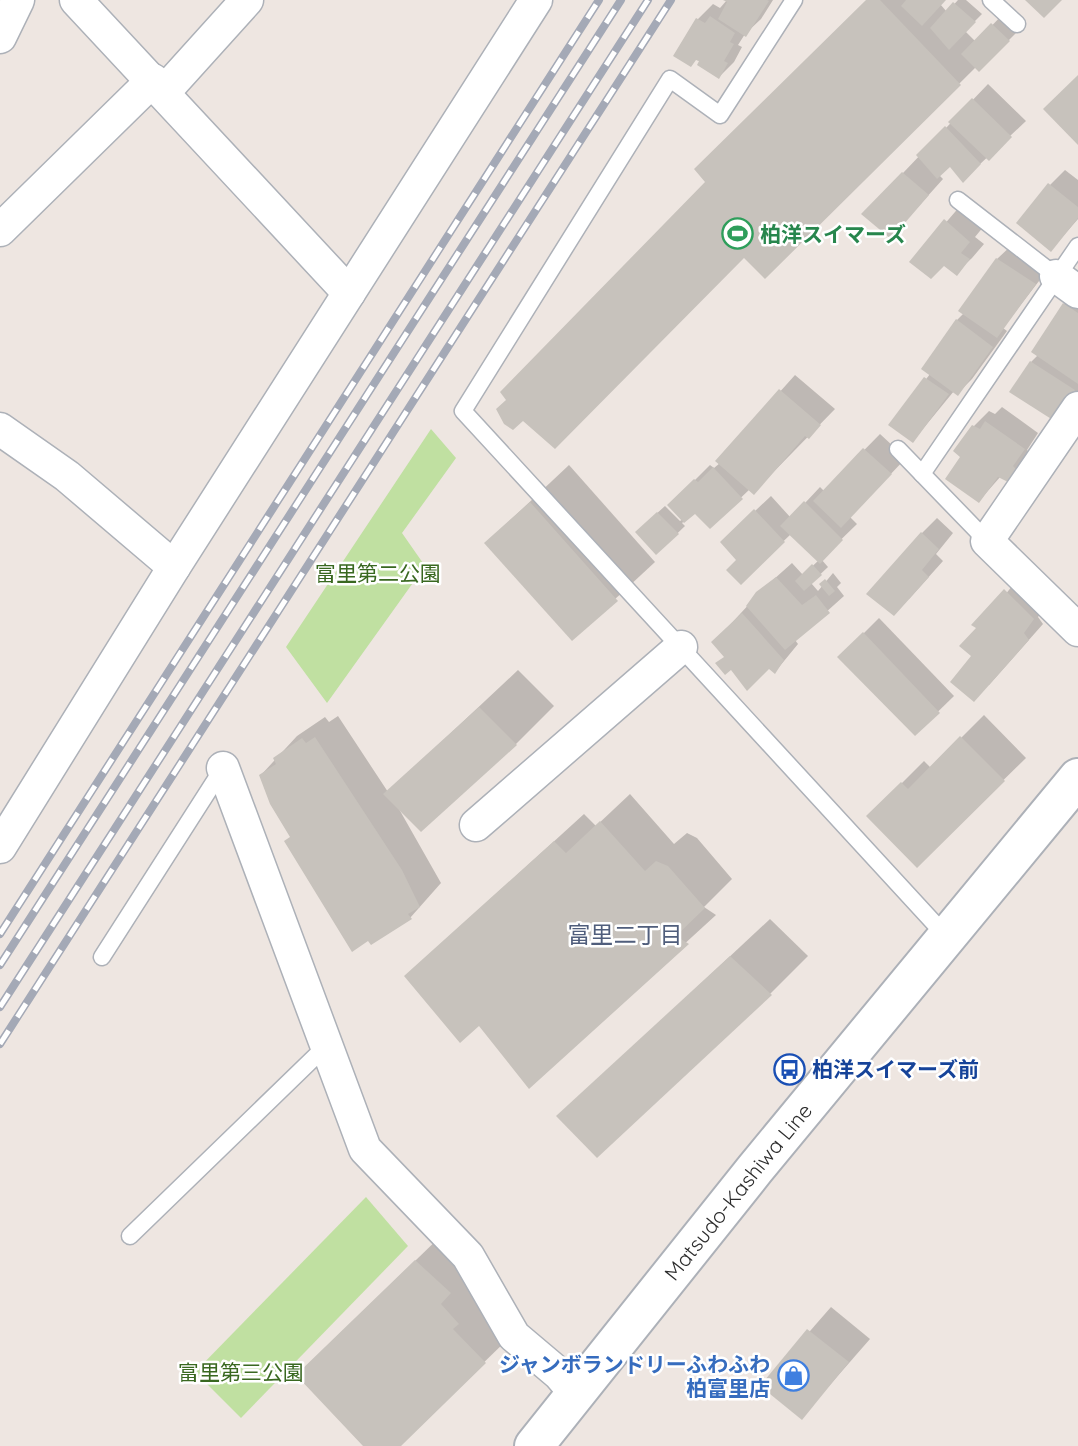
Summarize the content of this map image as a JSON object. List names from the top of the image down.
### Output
{
  "streets": {
    "main road": ["Matsudo-Kashiwa Line"]
  },
  "districts": ["富里二丁目"],
  "parks": ["富里第二公園", "富里第三公園"],
  "places": {
    "sports": ["柏洋スイマーズ"],
    "bus stop": ["柏洋スイマーズ前"],
    "shop": ["ジャンボランドリーふわふわ 柏富里店"]
  }
}
